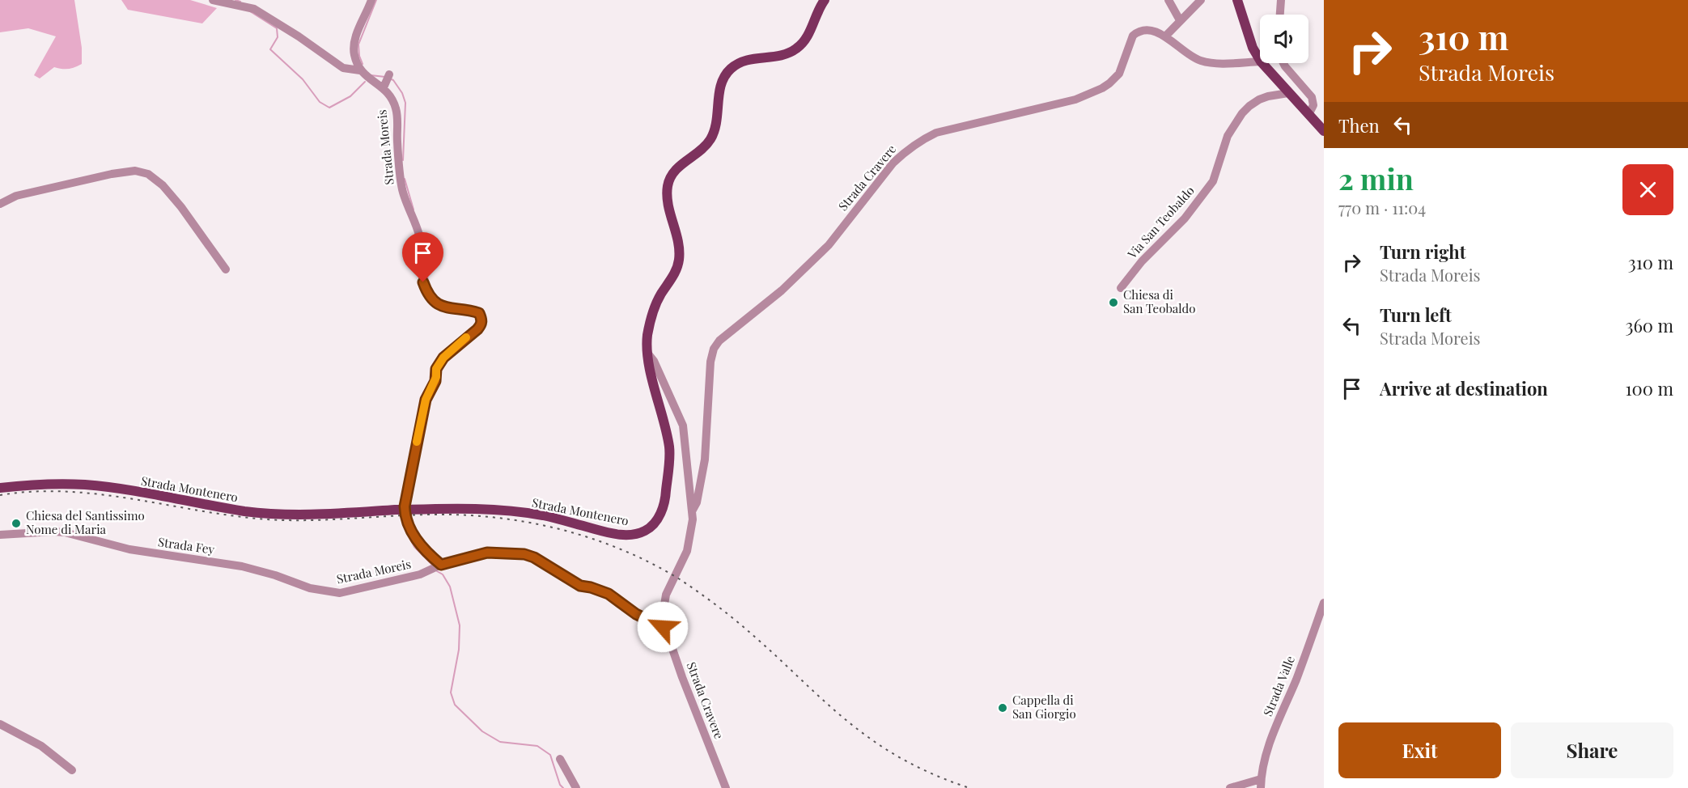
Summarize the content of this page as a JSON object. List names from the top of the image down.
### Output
{
  "streets": {
    "main road": ["Strada Montenero"],
    "street": [
      "Strada Moreis",
      "Strada Cravere",
      "Via San Teobaldo",
      "Strada Fey",
      "Strada Valle"
    ]
  },
  "crossings": [
    ["Strada Moreis", "Strada Cravere"],
    ["Strada Moreis", "Strada Fey"],
    ["Strada Cravere", "Strada Montenero"]
  ],
  "places": ["Chiesa di San Teobaldo", "Chiesa del Santissimo Nome di Maria", "Cappella di San Giorgio"],
  "page": {
    "turn": ["310 m", "Strada Moreis"],
    "then": "Then",
    "heading": ["2 min", "770 m · 11:04"],
    "list": [
      {
        "name": "Turn right",
        "note": "Strada Moreis",
        "value": "310 m"
      },
      {
        "name": "Turn left",
        "note": "Strada Moreis",
        "value": "360 m"
      },
      {
        "name": "Arrive at destination",
        "value": "100 m"
      }
    ],
    "buttons": ["Exit", "Share"]
  }
}
